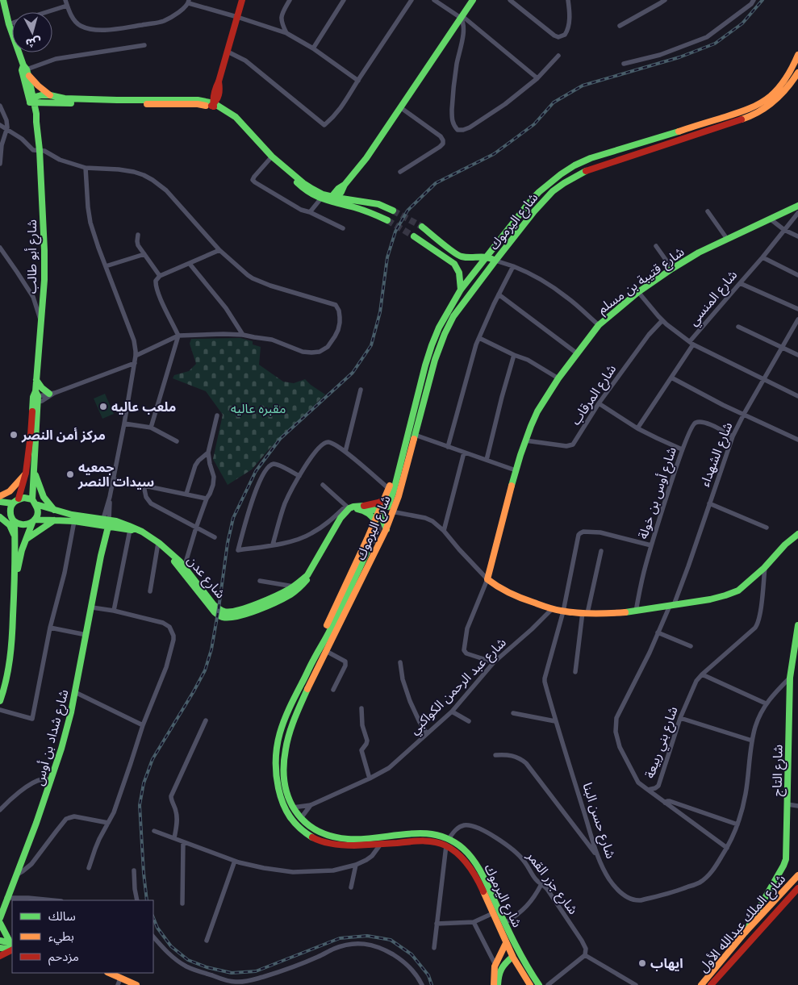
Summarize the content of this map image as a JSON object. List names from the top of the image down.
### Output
{
  "streets": {
    "main road": [
      "شارع اليرموك",
      "شارع أبو طالب",
      "شارع قتيبة بن مسلم",
      "شارع عدن",
      "شارع شداد بن أوس",
      "شارع التاج",
      "شارع الملك عبدالله الأول"
    ],
    "street": [
      "شارع المنسي",
      "شارع المرقاب",
      "شارع الشهداء",
      "شارع أوس بن خولة",
      "شارع عبد الرحمن الكواكبي",
      "شارع بني ربيعة",
      "شارع حسن البنا",
      "شارع جزر القمر"
    ]
  },
  "crossings": [
    ["شارع اليرموك", "شارع عبد الرحمن الكواكبي"],
    ["شارع اليرموك", "شارع جزر القمر"],
    ["شارع أبو طالب", "شارع عدن"],
    ["شارع قتيبة بن مسلم", "شارع المنسي"],
    ["شارع قتيبة بن مسلم", "شارع المرقاب"],
    ["شارع المنسي", "شارع المرقاب"],
    ["شارع الشهداء", "شارع أوس بن خولة"],
    ["شارع الشهداء", "شارع بني ربيعة"],
    ["شارع عدن", "شارع شداد بن أوس"],
    ["شارع التاج", "شارع حسن البنا"],
    ["شارع التاج", "شارع الملك عبدالله الأول"]
  ],
  "parks": ["مقبره عاليه"],
  "places": [
    "ملعب عاليه",
    "مركز أمن النصر",
    "جمعيه سيدات النصر",
    "ايهاب"
  ],
  "legend": ["سالك", "بطيء", "مزدحم"],
  "north": "bottom"
}
